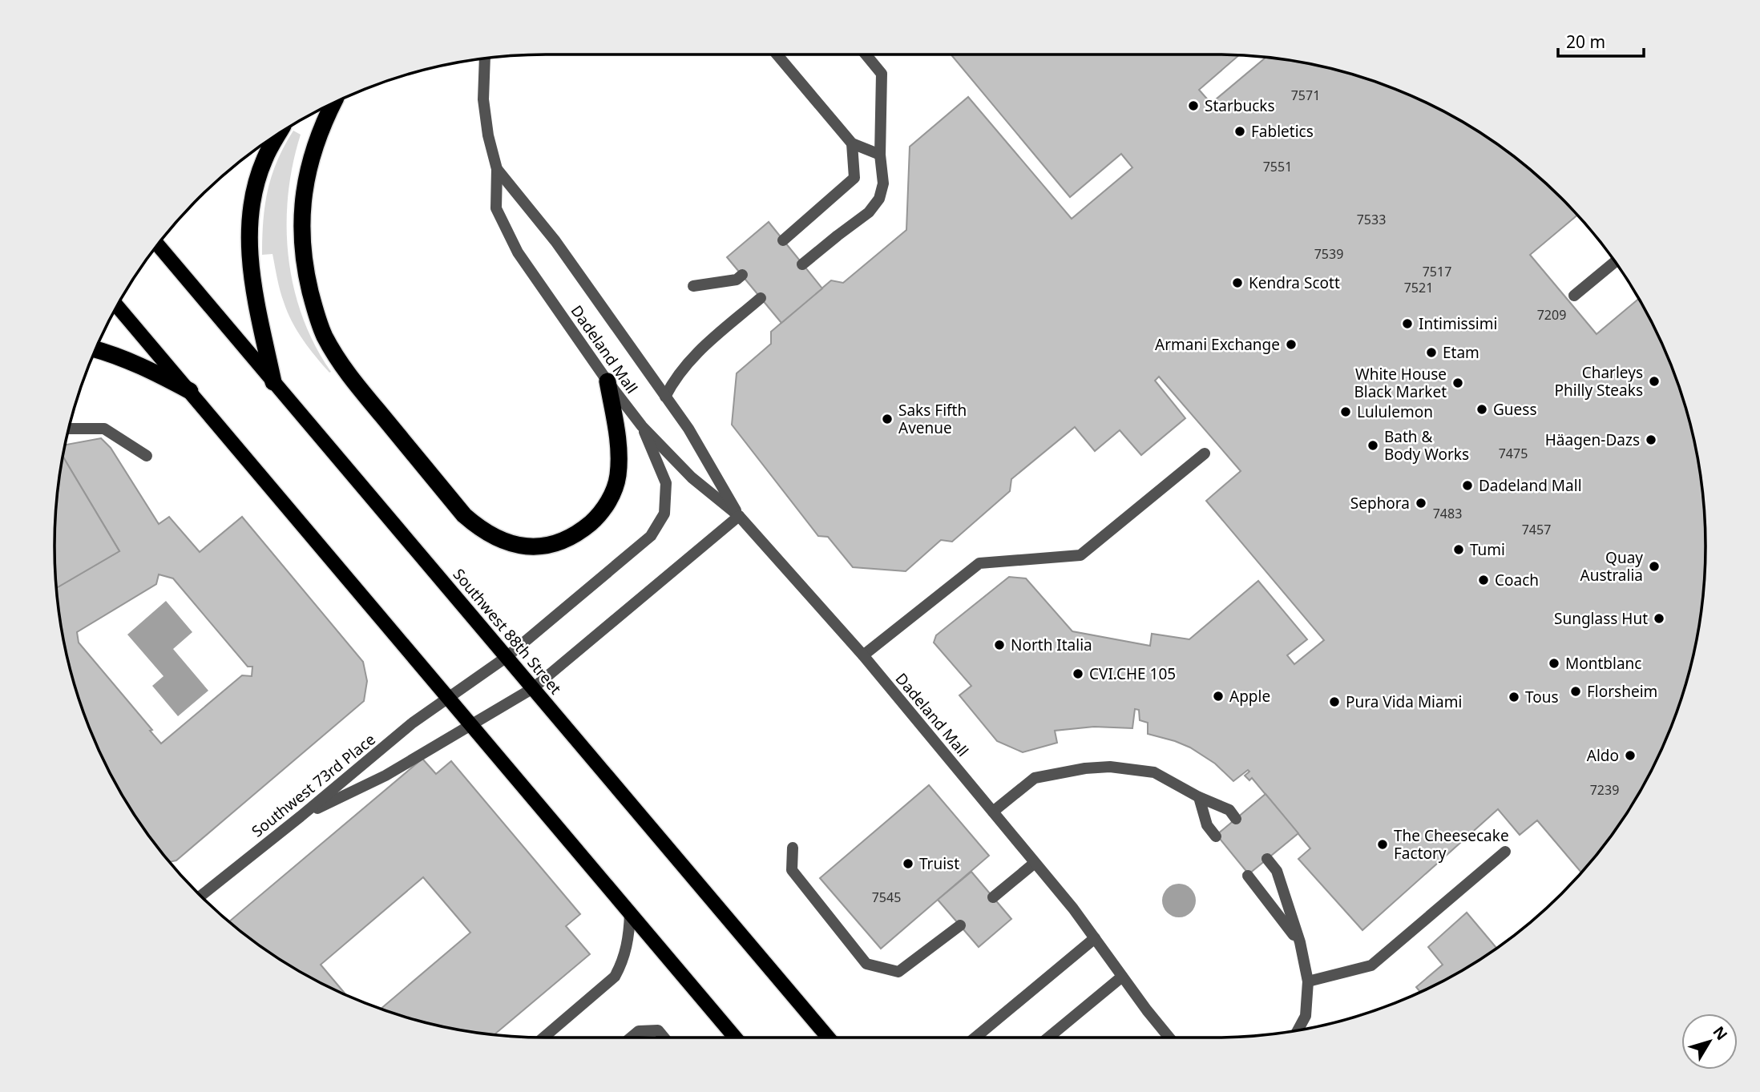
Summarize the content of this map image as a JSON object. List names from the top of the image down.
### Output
{
  "streets": {
    "main road": ["Southwest 88th Street"],
    "street": ["Dadeland Mall", "Southwest 73rd Place"]
  },
  "places": [
    "Starbucks",
    "Fabletics",
    "Kendra Scott",
    "Intimissimi",
    "Armani Exchange",
    "Etam",
    "Charleys Philly Steaks",
    "White House Black Market",
    "Guess",
    "Lululemon",
    "Saks Fifth Avenue",
    "Häagen-Dazs",
    "Bath & Body Works",
    "Dadeland Mall",
    "Sephora",
    "Tumi",
    "Quay Australia",
    "Coach",
    "Sunglass Hut",
    "North Italia",
    "Montblanc",
    "CVI.CHE 105",
    "Florsheim",
    "Apple",
    "Tous",
    "Pura Vida Miami",
    "Aldo",
    "The Cheesecake Factory",
    "Truist"
  ],
  "house_numbers": [
    "7571",
    "7551",
    "7533",
    "7539",
    "7517",
    "7521",
    "7209",
    "7475",
    "7483",
    "7457",
    "7239",
    "7545"
  ],
  "scale_bar": "20 m",
  "north": "top right"
}
